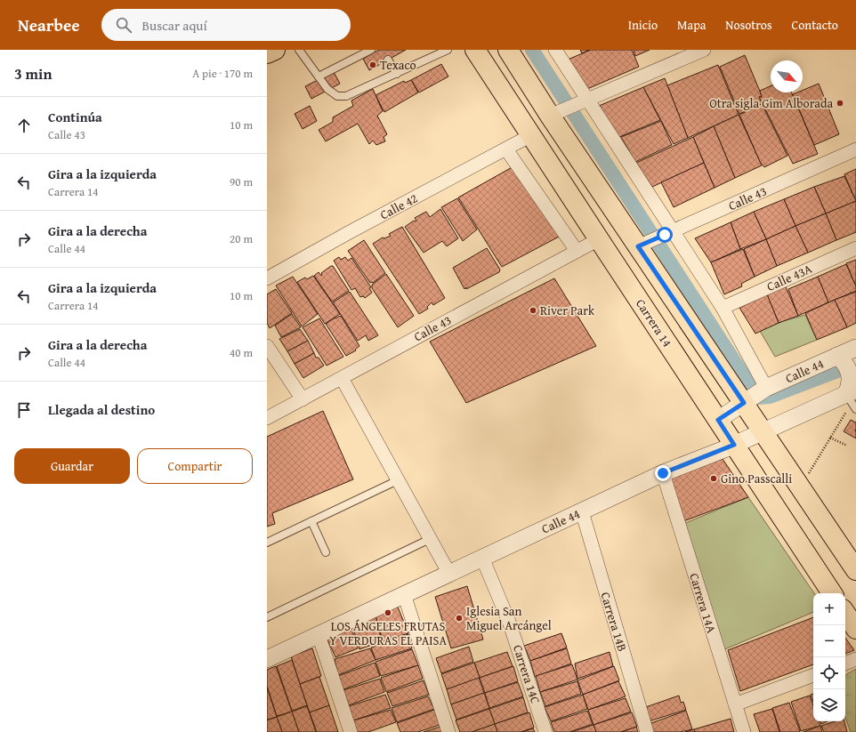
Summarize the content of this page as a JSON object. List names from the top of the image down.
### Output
{
  "streets": {
    "main road": ["Carrera 14"],
    "street": [
      "Calle 43",
      "Calle 42",
      "Calle 43A",
      "Calle 44",
      "Carrera 14A",
      "Carrera 14B",
      "Carrera 14C"
    ]
  },
  "crossings": [
    ["Calle 43", "Carrera 14"],
    ["Calle 42", "Carrera 14"],
    ["Carrera 14", "Calle 44"],
    ["Calle 44", "Carrera 14A"],
    ["Calle 44", "Carrera 14B"],
    ["Calle 44", "Carrera 14C"]
  ],
  "places": [
    "Texaco",
    "Otra sigla Gim Alborada",
    "River Park",
    "Gino Passcalli",
    "LOS ÁNGELES FRUTAS Y VERDURAS EL PAISA",
    "Iglesia San Miguel Arcángel"
  ],
  "north": "bottom right",
  "page": {
    "header": "Nearbee",
    "search": "Buscar aquí",
    "nav": [
      "Inicio",
      "Mapa",
      "Nosotros",
      "Contacto"
    ],
    "heading": ["3 min", "A pie · 170 m"],
    "list": [
      ["Continúa", "Calle 43", "10 m"],
      ["Gira a la izquierda", "Carrera 14", "90 m"],
      ["Gira a la derecha", "Calle 44", "20 m"],
      ["Gira a la izquierda", "Carrera 14", "10 m"],
      ["Gira a la derecha", "Calle 44", "40 m"],
      "Llegada al destino"
    ],
    "buttons": ["Guardar", "Compartir"],
    "map_buttons": ["+", "−"]
  }
}
